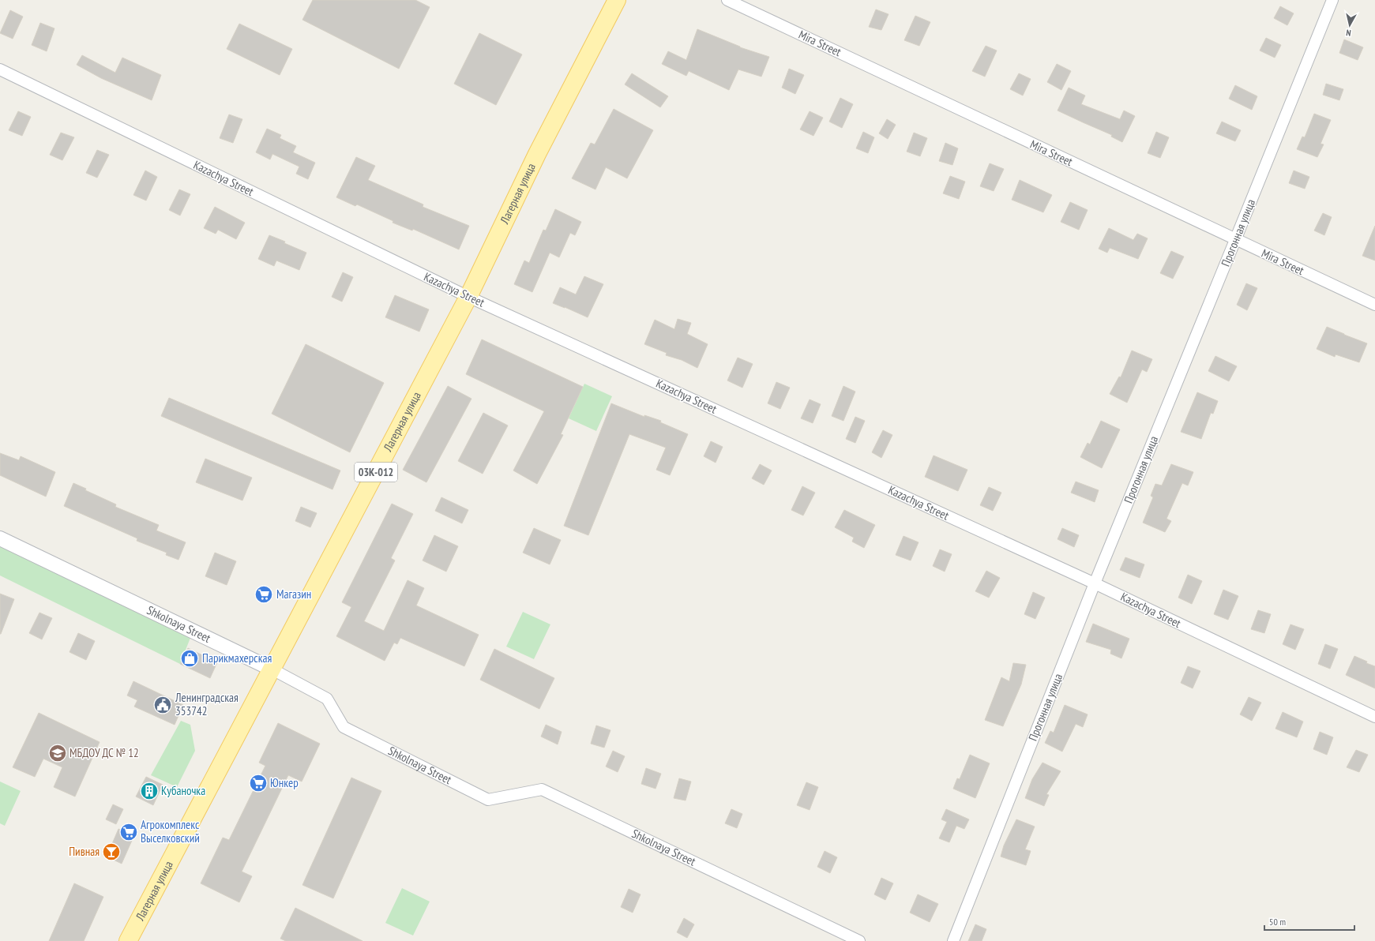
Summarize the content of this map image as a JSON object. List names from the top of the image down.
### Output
{
  "streets": {
    "main road": ["Лагерная улица", "03К-012"],
    "street": [
      "Mira Street",
      "Kazachya Street",
      "Прогонная улица",
      "Shkolnaya Street"
    ]
  },
  "crossings": [
    ["Mira Street", "Прогонная улица"],
    ["Kazachya Street", "Лагерная улица"],
    ["Kazachya Street", "Прогонная улица"],
    ["Лагерная улица", "Shkolnaya Street"]
  ],
  "places": {
    "supermarket": ["Магазин", "Юнкер", "Агрокомплекс Выселковский"],
    "shop": ["Парикмахерская"],
    "public building": ["Ленинградская 353742"],
    "school or university": ["МБДОУ ДС № 12"],
    "building": ["Кубаночка"],
    "bar": ["Пивная"]
  },
  "scale_bar": "50 m",
  "north": "bottom"
}
